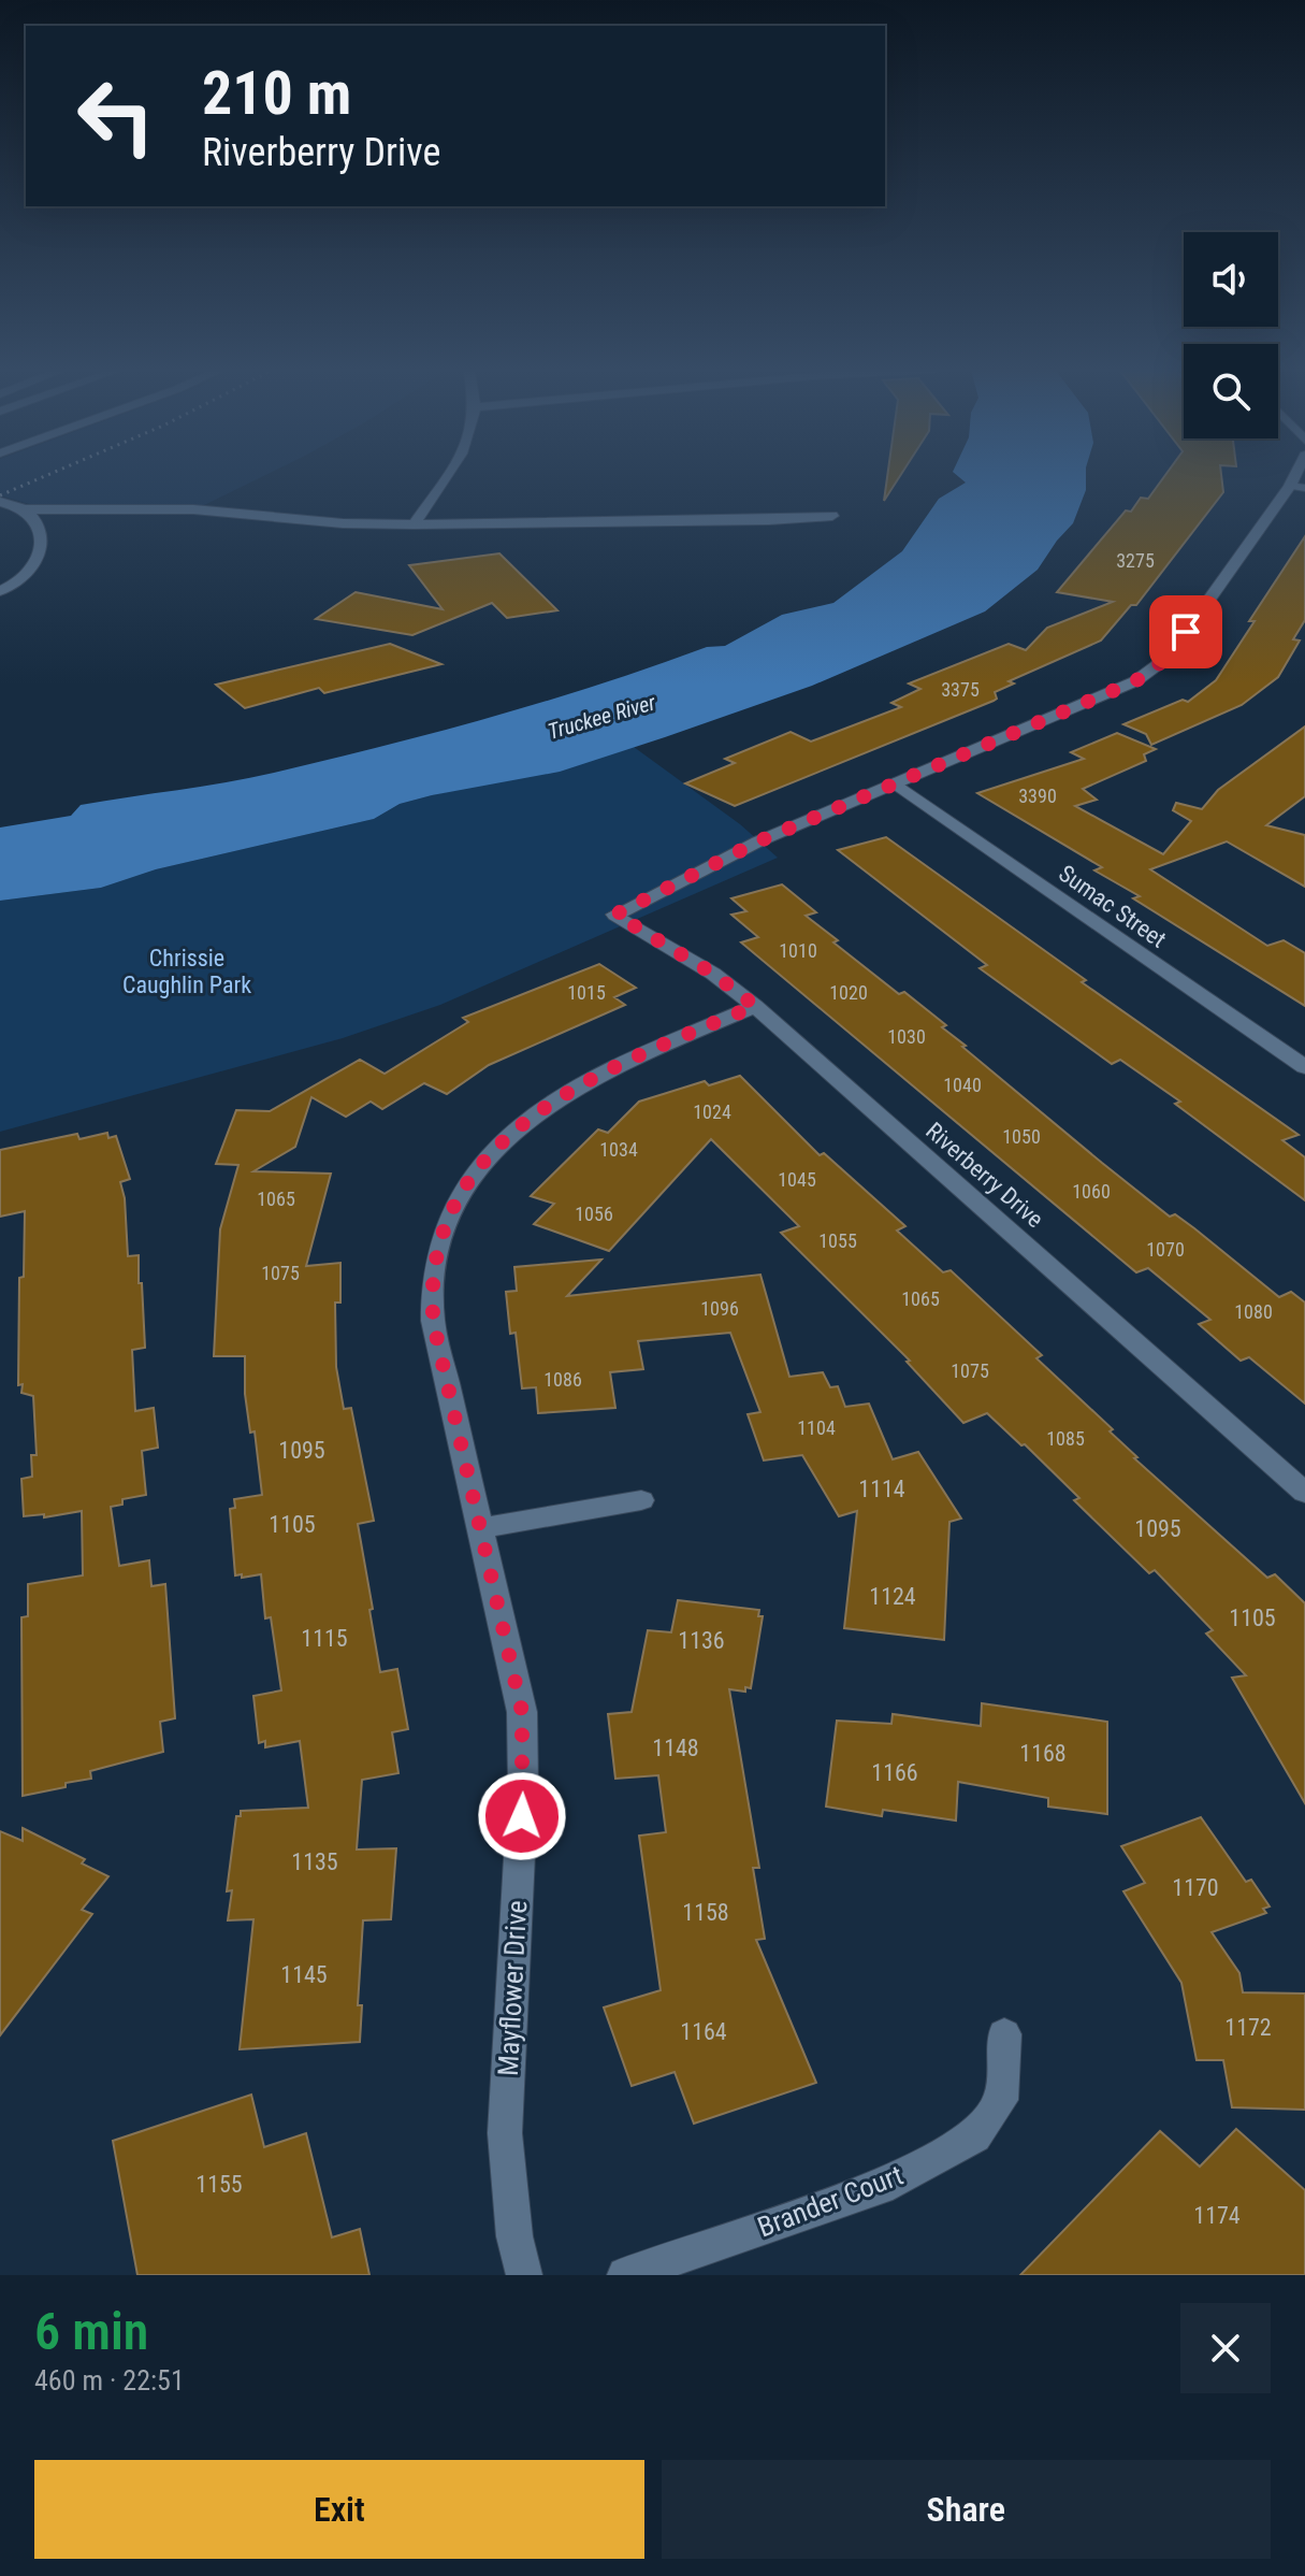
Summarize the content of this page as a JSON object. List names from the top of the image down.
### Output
{
  "streets": {
    "street": [
      "Sumac Street",
      "Riverberry Drive",
      "Mayflower Drive",
      "Brander Court"
    ]
  },
  "crossings": [
    ["Sumac Street", "Riverberry Drive"],
    ["Riverberry Drive", "Mayflower Drive"]
  ],
  "water": ["Truckee River"],
  "parks": ["Chrissie Caughlin Park"],
  "house_numbers": [
    "3275",
    "3375",
    "3390",
    "1010",
    "1015",
    "1020",
    "1030",
    "1040",
    "1024",
    "1050",
    "1034",
    "1045",
    "1060",
    "1065",
    "1056",
    "1055",
    "1070",
    "1075",
    "1065",
    "1096",
    "1080",
    "1075",
    "1086",
    "1104",
    "1085",
    "1095",
    "1114",
    "1105",
    "1095",
    "1124",
    "1105",
    "1115",
    "1136",
    "1148",
    "1168",
    "1166",
    "1135",
    "1170",
    "1158",
    "1145",
    "1172",
    "1164",
    "1155",
    "1174"
  ],
  "page": {
    "turn": ["210 m", "Riverberry Drive"],
    "heading": ["6 min", "460 m · 22:51"],
    "buttons": ["Exit", "Share"]
  }
}
